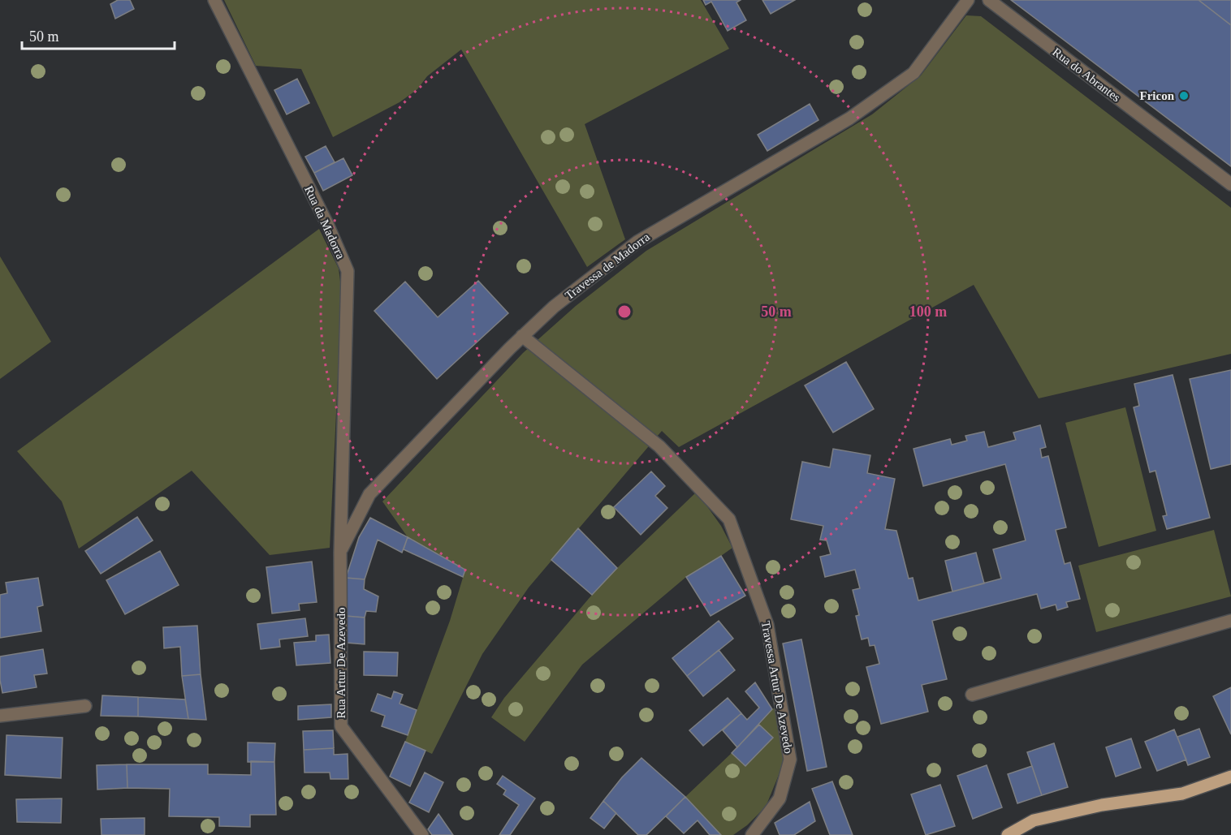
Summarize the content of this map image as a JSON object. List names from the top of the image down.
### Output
{
  "streets": {
    "street": [
      "Rua do Abrantes",
      "Rua da Madorra",
      "Travessa de Madorra",
      "Rua Artur De Azevedo",
      "Travessa Artur De Azevedo"
    ]
  },
  "crossings": [
    ["Rua da Madorra", "Travessa de Madorra"],
    ["Rua da Madorra", "Rua Artur De Azevedo"],
    ["Travessa de Madorra", "Rua Artur De Azevedo"],
    ["Travessa de Madorra", "Travessa Artur De Azevedo"]
  ],
  "places": ["Fricon"],
  "scale_bar": "50 m",
  "rings": ["50 m", "100 m"]
}
